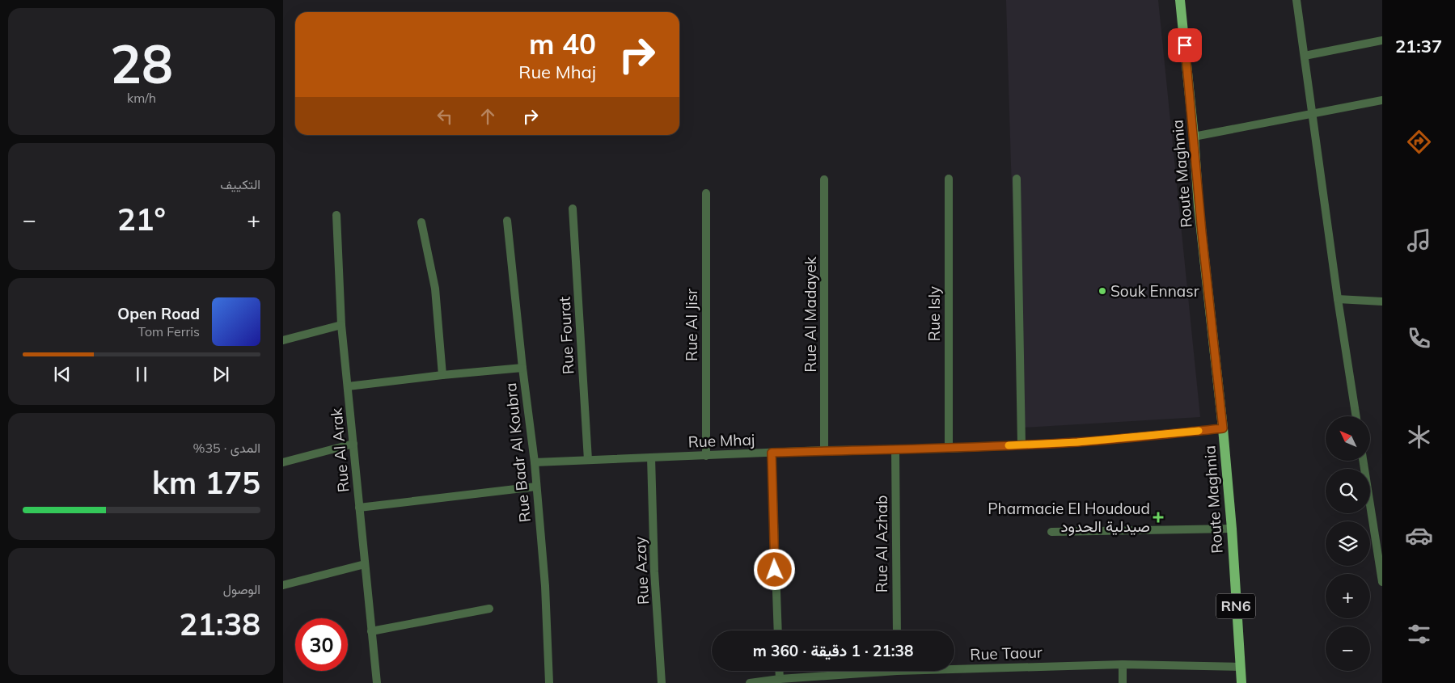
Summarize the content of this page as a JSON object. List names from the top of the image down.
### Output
{
  "streets": {
    "main road": ["Route Maghnia", "RN6"],
    "street": [
      "Rue Isly",
      "Rue Al Madayek",
      "Rue Al Jisr",
      "Rue Fourat",
      "Rue Mhaj",
      "Rue Al Arak",
      "Rue Badr Al Koubra",
      "Rue Al Azhab",
      "Rue Azay",
      "Rue Taour"
    ]
  },
  "crossings": [
    ["Route Maghnia", "Rue Mhaj"],
    ["Route Maghnia", "Rue Taour"],
    ["Rue Isly", "Rue Mhaj"],
    ["Rue Al Madayek", "Rue Mhaj"],
    ["Rue Al Jisr", "Rue Mhaj"],
    ["Rue Fourat", "Rue Mhaj"],
    ["Rue Mhaj", "Rue Badr Al Koubra"],
    ["Rue Mhaj", "Rue Al Azhab"],
    ["Rue Mhaj", "Rue Azay"]
  ],
  "places": {
    "other": ["Souk Ennasr"],
    "health": ["Pharmacie El Houdoud صيدلية الحدود"]
  },
  "north": "top left",
  "page": {
    "tabs": "21:37",
    "tile": [
      ["28", "km/h"],
      "التكييف",
      ["المدى · 35%", "175 km"],
      ["الوصول", "21:38"]
    ],
    "turn": ["40 m", "Rue Mhaj"],
    "heat": ["−", "21°", "+"],
    "song": ["Open Road", "Tom Ferris"],
    "map_buttons": ["+", "−"],
    "limit": "30",
    "trip": "21:38 · 1 دقيقة · 360 m"
  }
}
